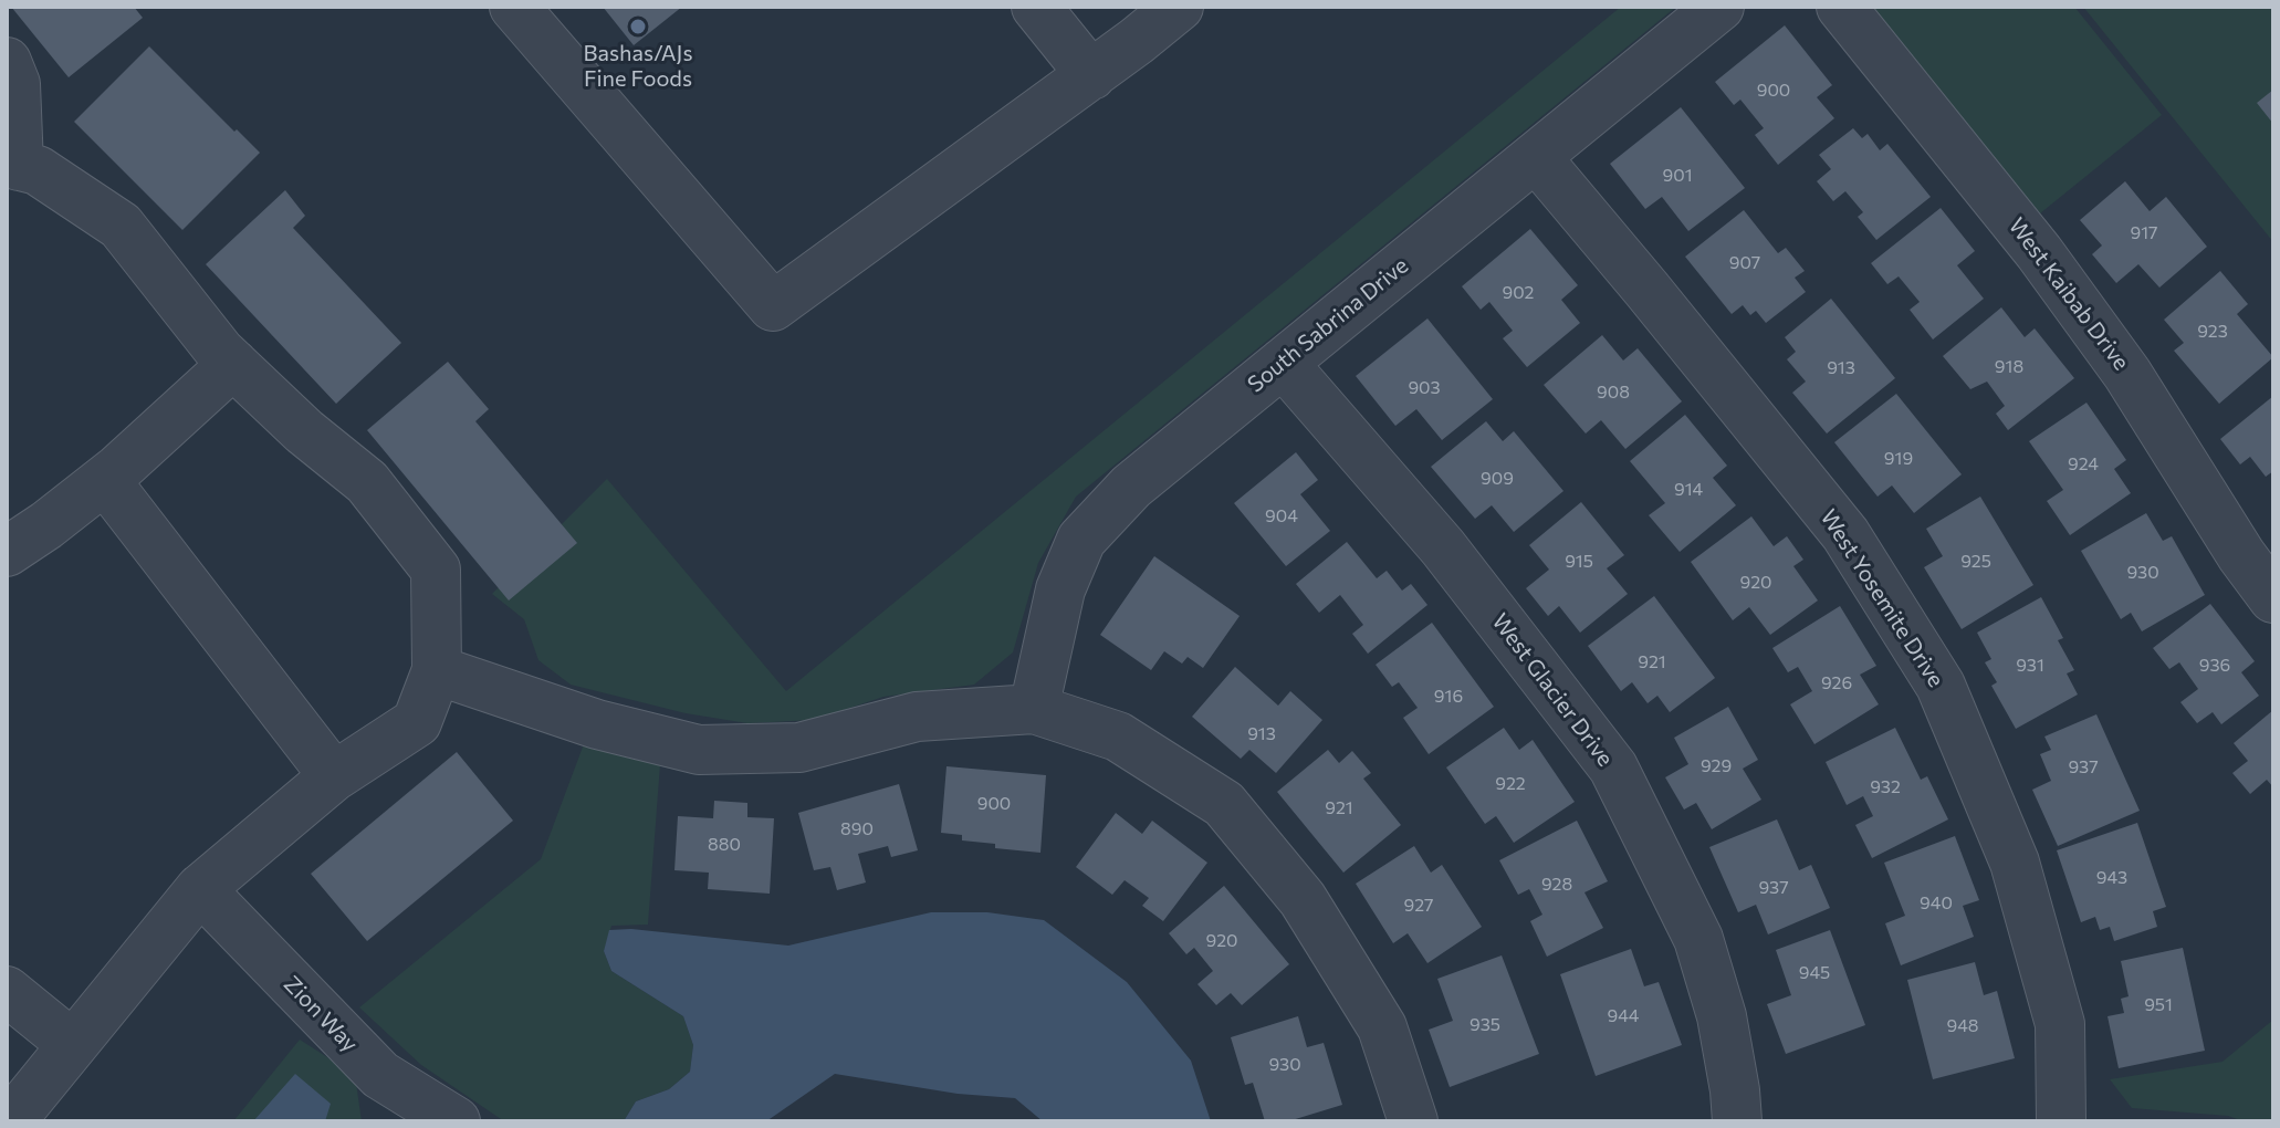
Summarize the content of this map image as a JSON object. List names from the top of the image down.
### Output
{
  "streets": {
    "street": [
      "West Kaibab Drive",
      "South Sabrina Drive",
      "West Yosemite Drive",
      "West Glacier Drive",
      "Zion Way"
    ]
  },
  "crossings": [
    ["South Sabrina Drive", "West Yosemite Drive"],
    ["South Sabrina Drive", "West Glacier Drive"]
  ],
  "places": ["Bashas/AJs Fine Foods"],
  "house_numbers": [
    "900",
    "901",
    "917",
    "907",
    "902",
    "923",
    "918",
    "913",
    "903",
    "908",
    "919",
    "924",
    "909",
    "914",
    "904",
    "915",
    "925",
    "930",
    "920",
    "921",
    "931",
    "936",
    "926",
    "916",
    "913",
    "929",
    "937",
    "922",
    "932",
    "900",
    "921",
    "890",
    "880",
    "943",
    "928",
    "937",
    "940",
    "927",
    "920",
    "945",
    "951",
    "944",
    "935",
    "948",
    "930"
  ]
}
